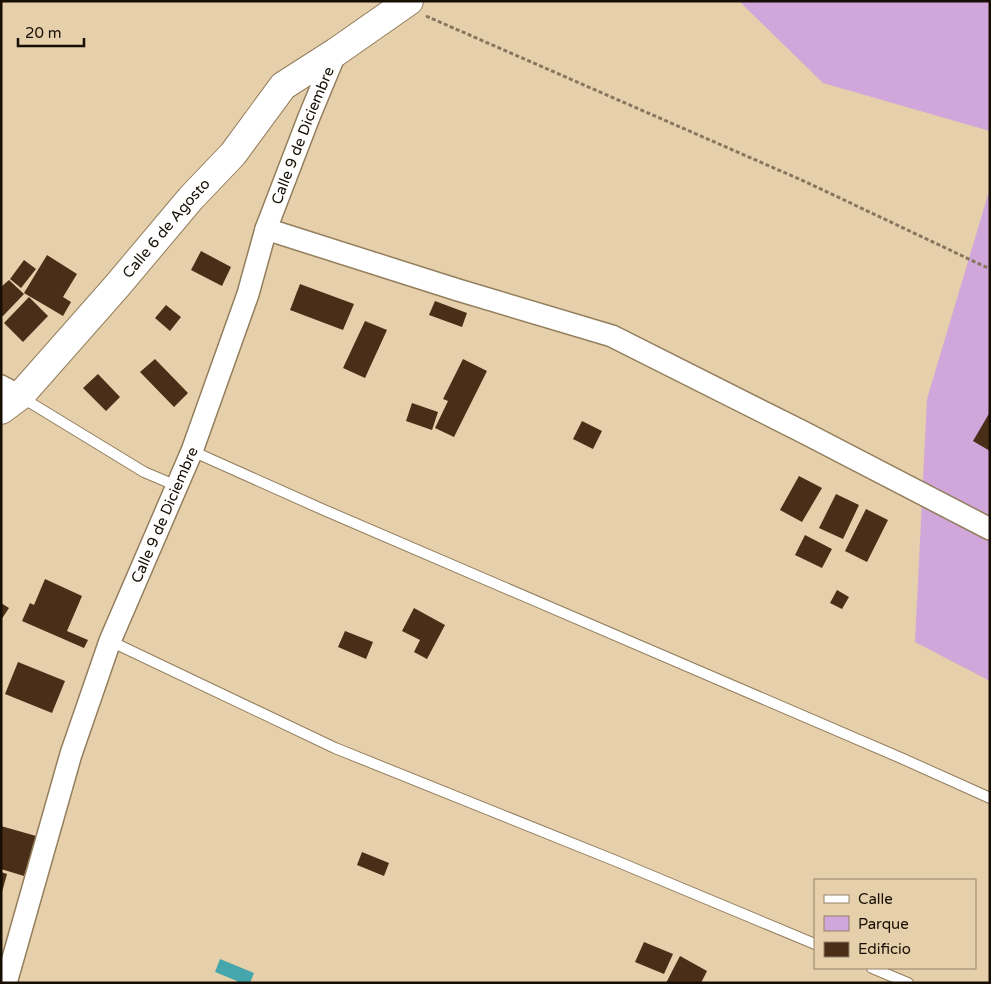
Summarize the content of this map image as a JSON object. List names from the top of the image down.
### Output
{
  "streets": {
    "street": ["Calle 9 de Diciembre", "Calle 6 de Agosto"]
  },
  "crossings": [
    ["Calle 9 de Diciembre", "Calle 6 de Agosto"]
  ],
  "legend": ["Calle", "Parque", "Edificio"],
  "scale_bar": "20 m"
}
